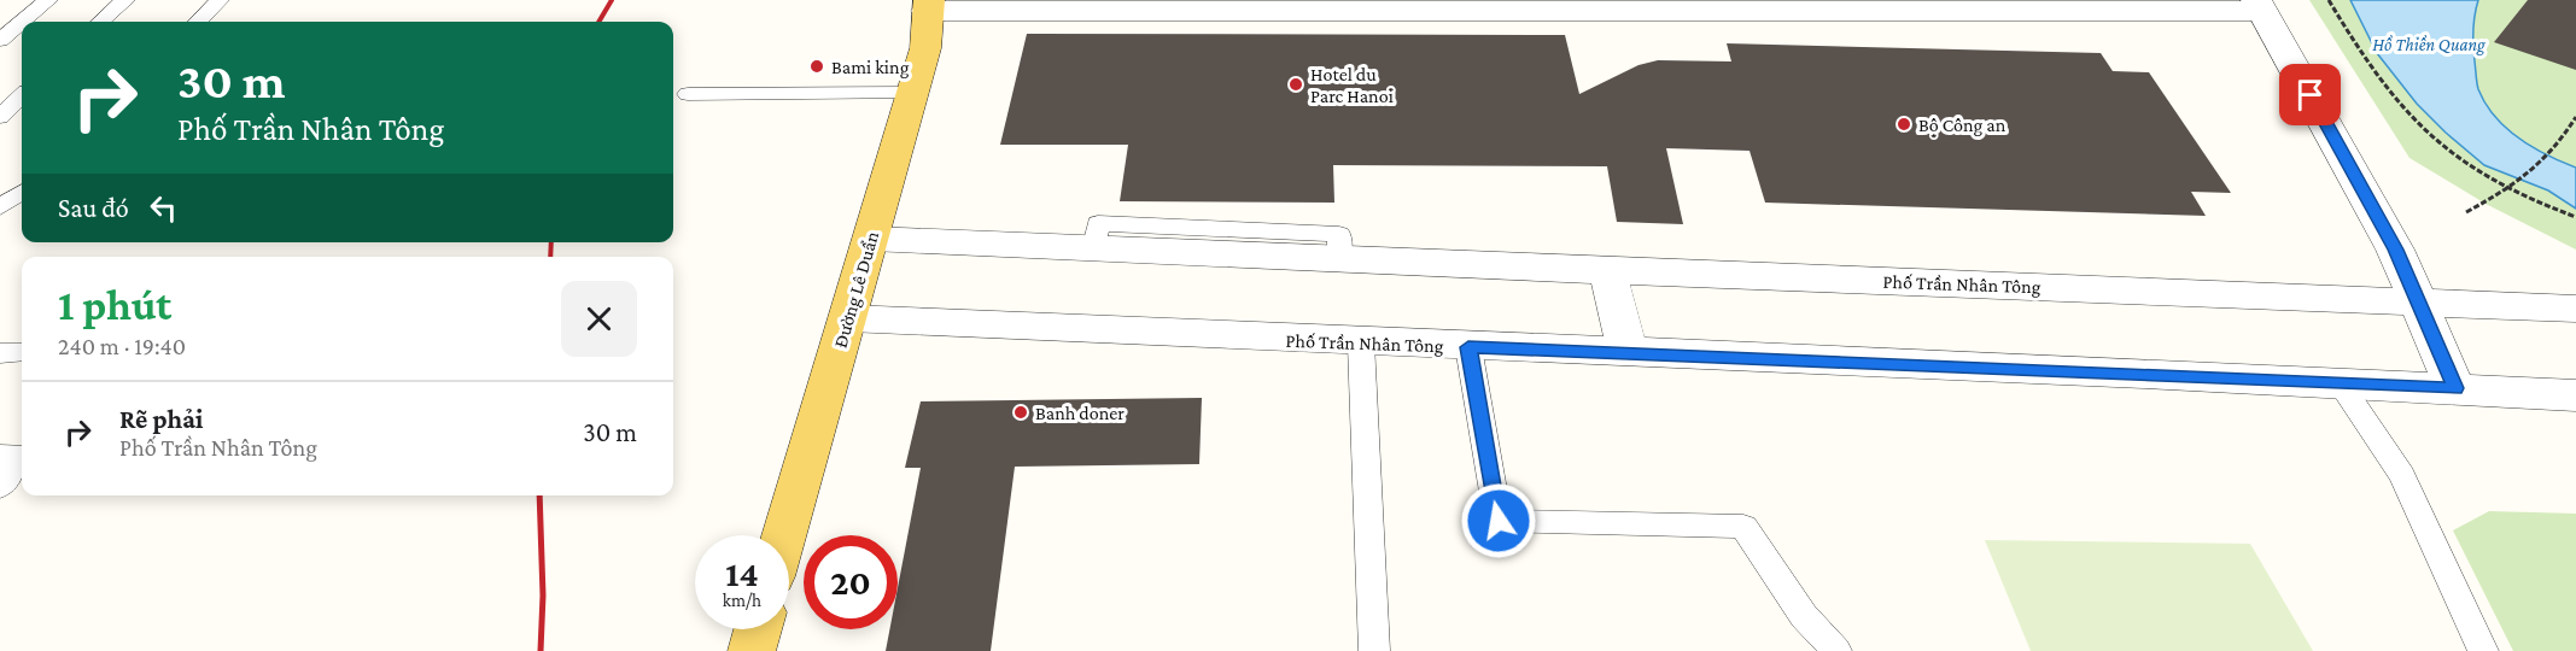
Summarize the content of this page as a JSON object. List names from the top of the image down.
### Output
{
  "streets": {
    "main road": ["Đường Lê Duẩn"],
    "street": ["Phố Trần Nhân Tông"]
  },
  "crossings": [
    ["Phố Trần Nhân Tông", "Đường Lê Duẩn"]
  ],
  "water": ["Hồ Thiền Quang"],
  "places": [
    "Bami king",
    "Hotel du Parc Hanoi",
    "Bộ Công an",
    "Banh doner"
  ],
  "page": {
    "turn": ["30 m", "Phố Trần Nhân Tông"],
    "then": "Sau đó",
    "heading": ["1 phút", "240 m · 19:40"],
    "list": [
      {
        "name": "Rẽ phải",
        "note": "Phố Trần Nhân Tông",
        "value": "30 m"
      }
    ],
    "speed": "14 km/h",
    "limit": "20"
  }
}
